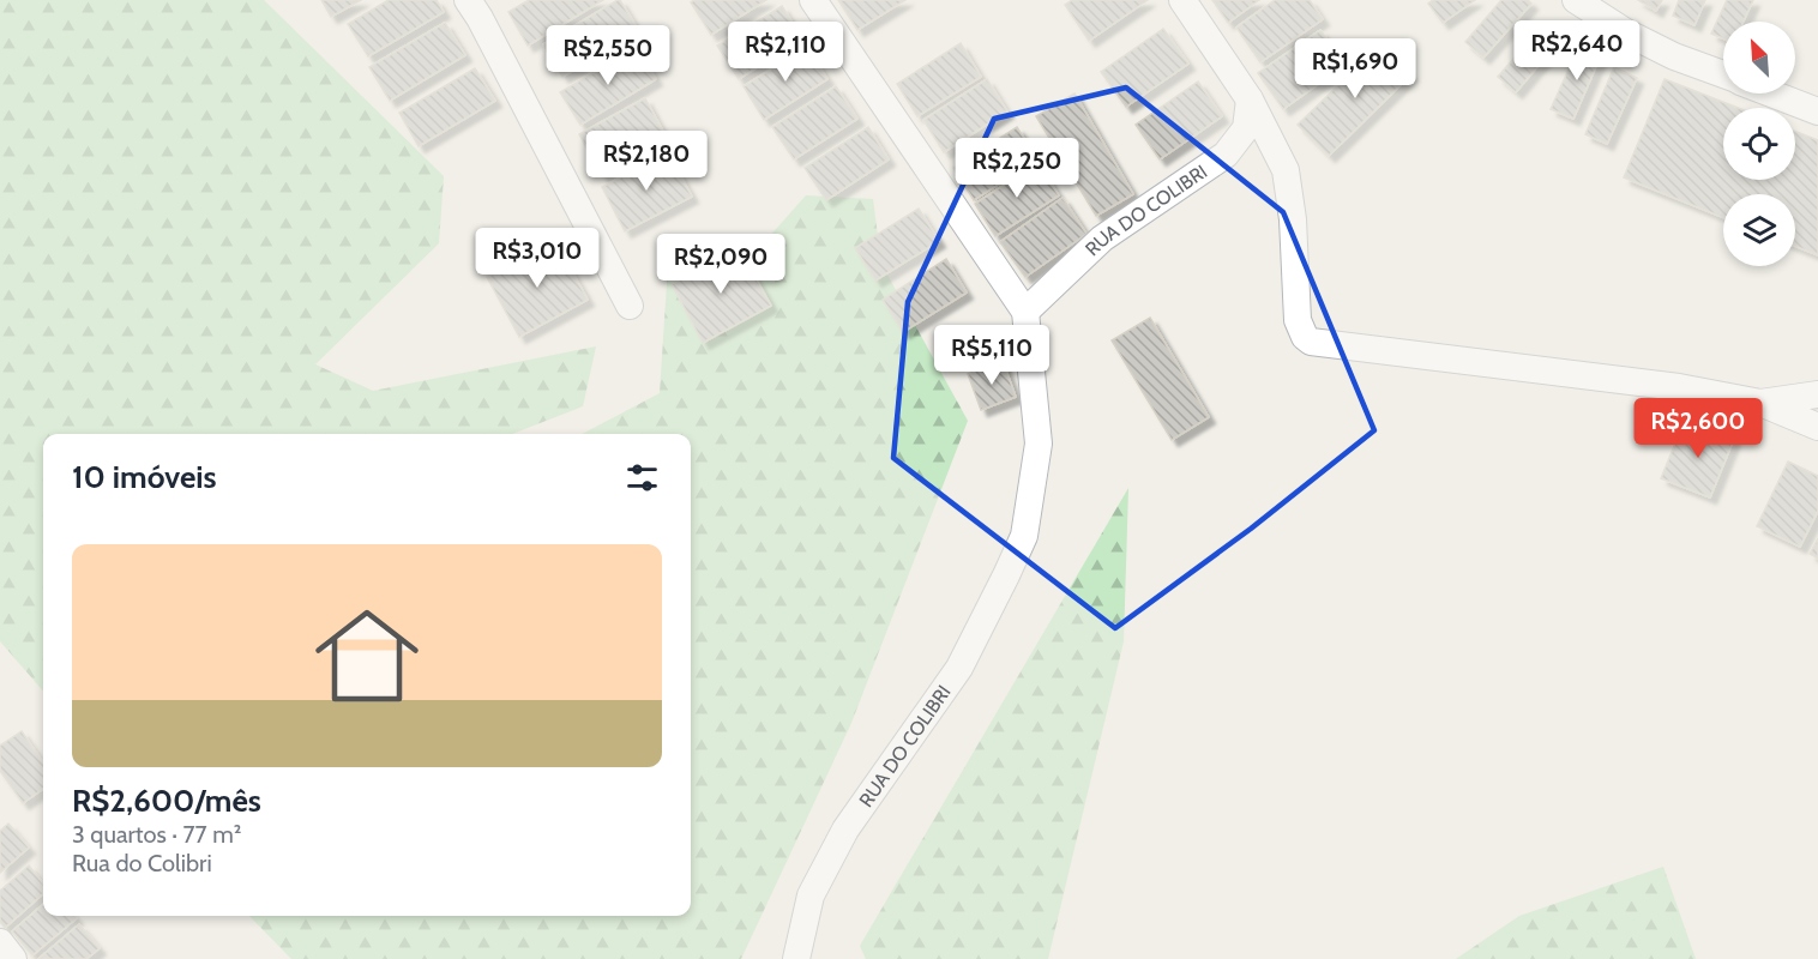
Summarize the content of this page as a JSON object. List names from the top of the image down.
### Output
{
  "streets": {
    "street": ["RUA DO COLIBRI"]
  },
  "north": "top left",
  "page": {
    "price": [
      "R$2,640",
      "R$2,110",
      "R$2,550",
      "R$1,690",
      "R$2,180",
      "R$2,250",
      "R$3,010",
      "R$2,090",
      "R$5,110",
      "R$2,600"
    ],
    "heading": "10 imóveis",
    "list": [
      {
        "name": "R$2,600/mês",
        "note": "3 quartos · 77 m² · Rua do Colibri"
      }
    ]
  }
}
